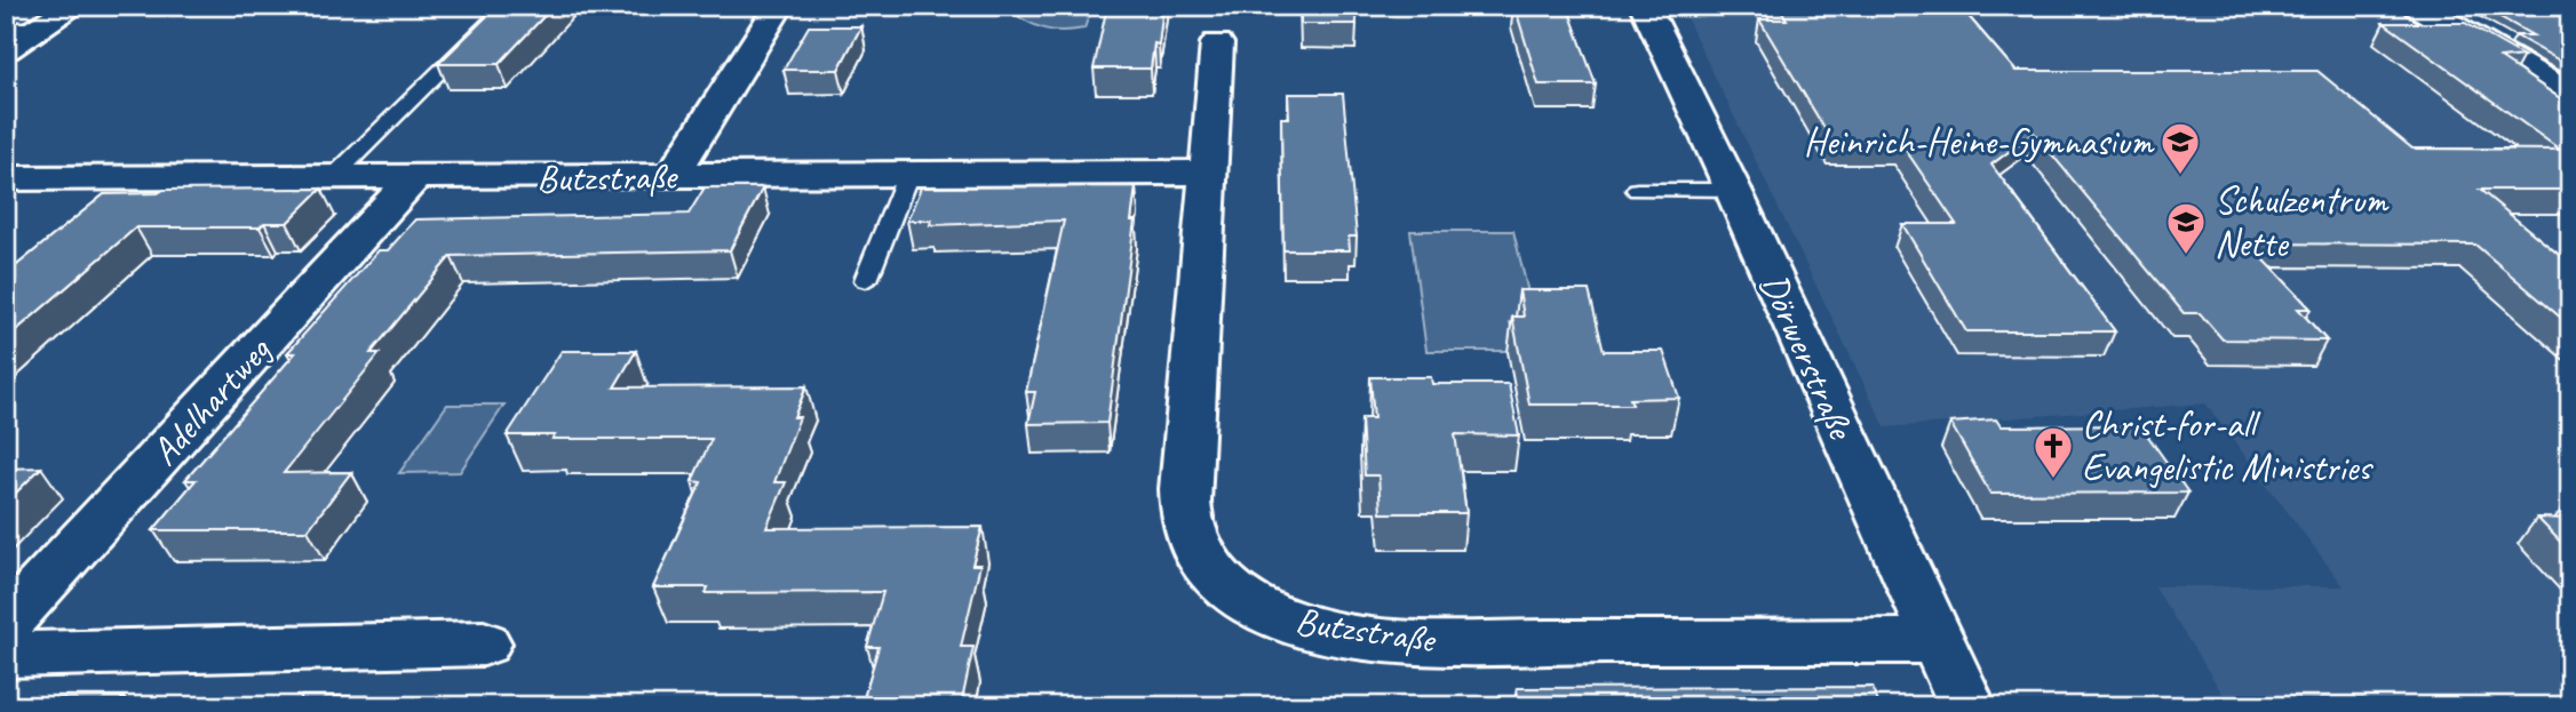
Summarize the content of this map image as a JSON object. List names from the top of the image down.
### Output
{
  "streets": {
    "street": ["Butzstraße", "Dörwerstraße", "Adelhartweg"]
  },
  "crossings": [
    ["Butzstraße", "Dörwerstraße"],
    ["Butzstraße", "Adelhartweg"]
  ],
  "places": {
    "school or university": ["Heinrich-Heine-Gymnasium", "Schulzentrum Nette"],
    "church": ["Christ-for-all Evangelistic Ministries"]
  }
}
